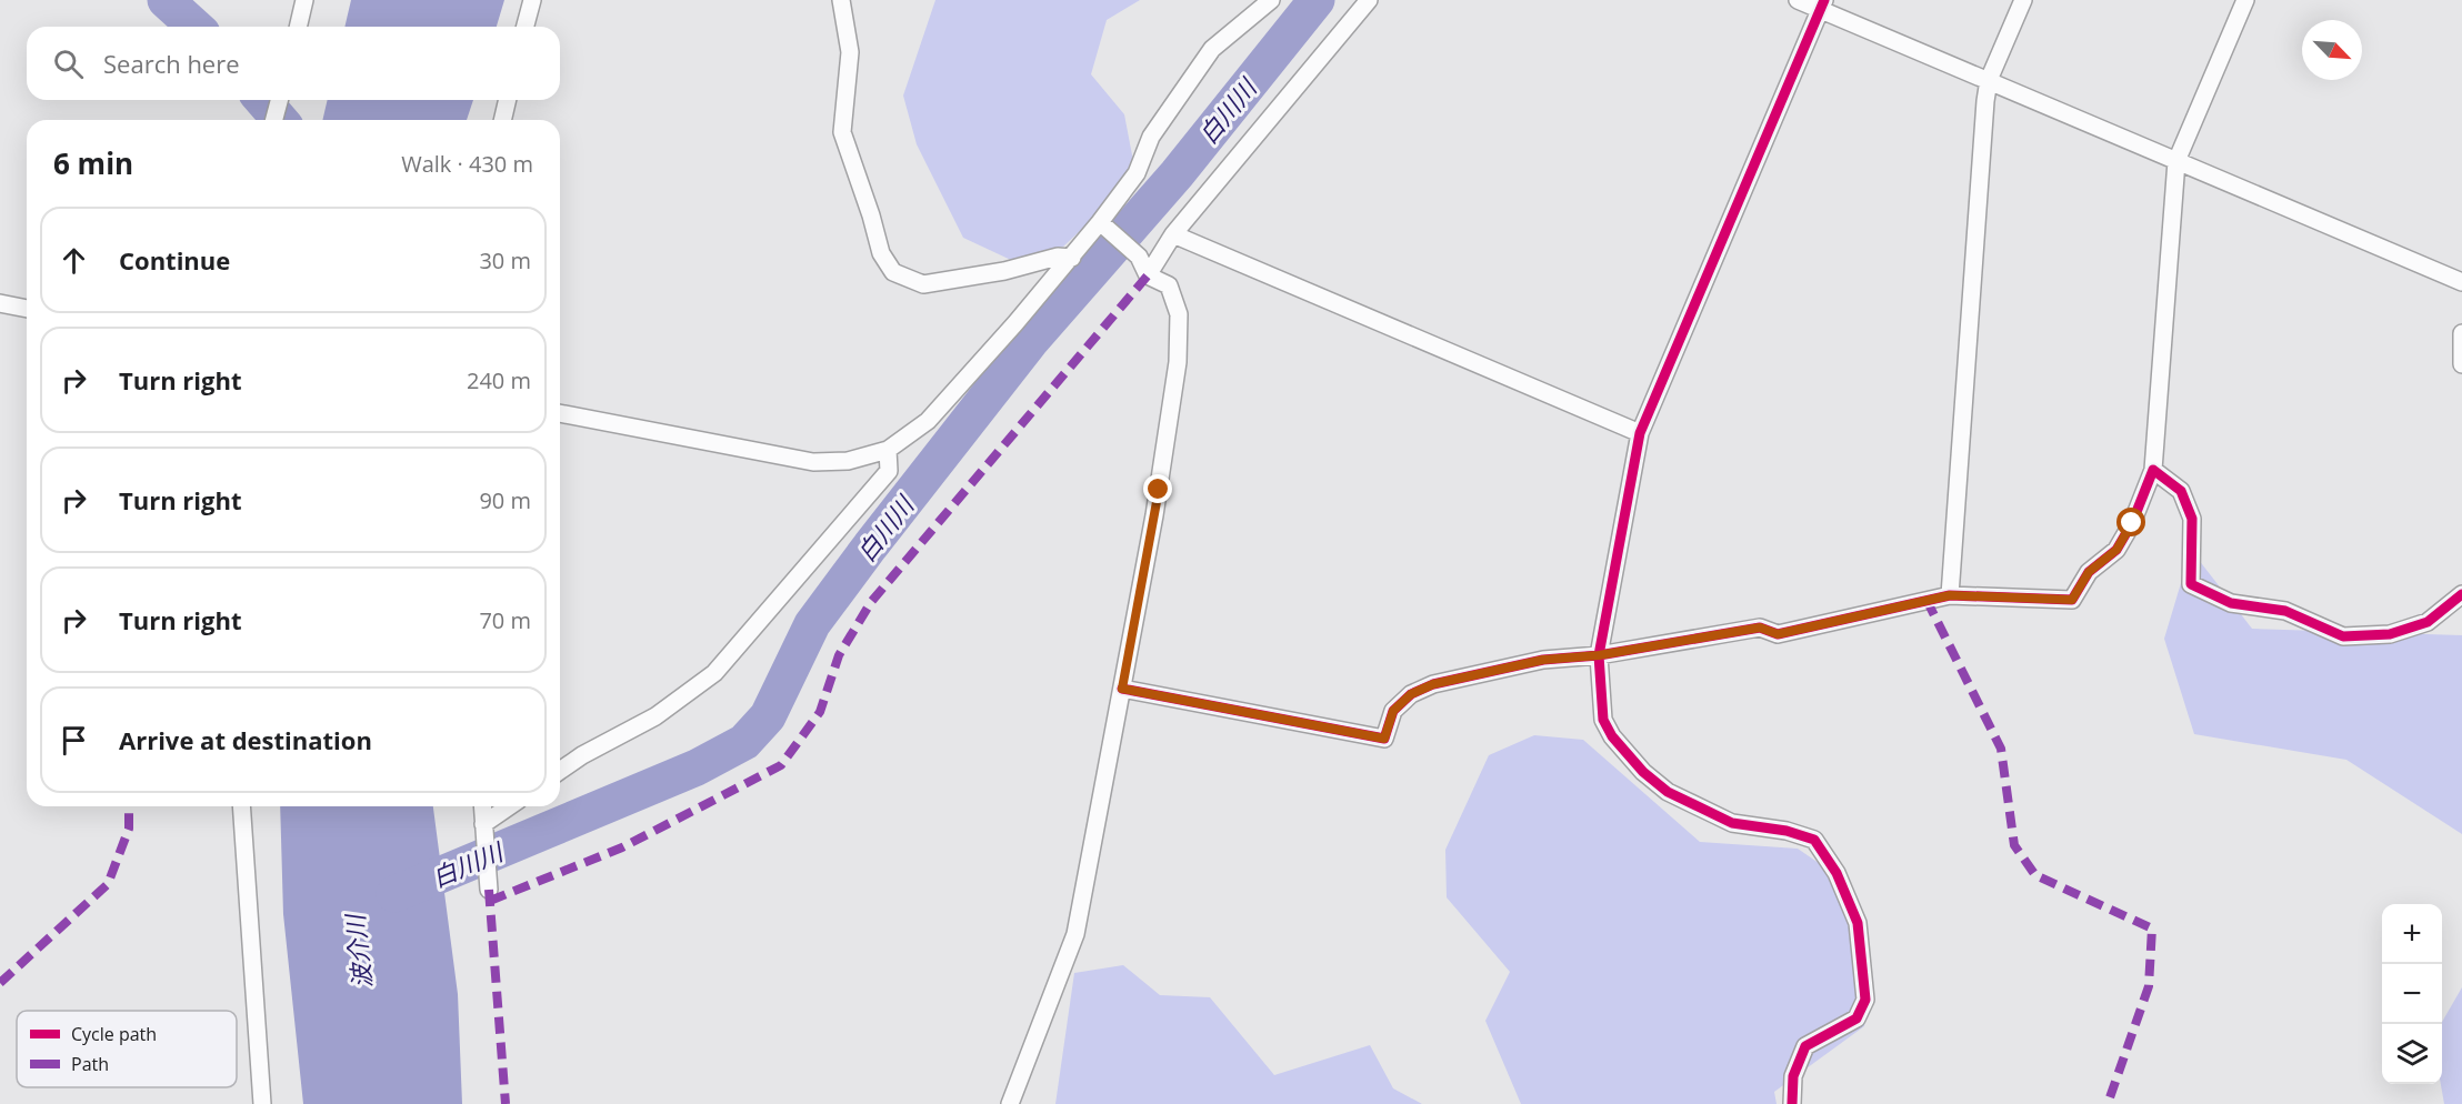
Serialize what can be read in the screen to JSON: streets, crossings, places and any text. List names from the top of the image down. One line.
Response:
{"water":["白川川","波介川"],"legend":["Cycle path","Path"],"north":"bottom right","page":{"search":"Search here","heading":["6 min","Walk · 430 m"],"list":[["Continue","30 m"],["Turn right","240 m"],["Turn right","90 m"],["Turn right","70 m"],"Arrive at destination"],"map_buttons":["+","−"]}}
